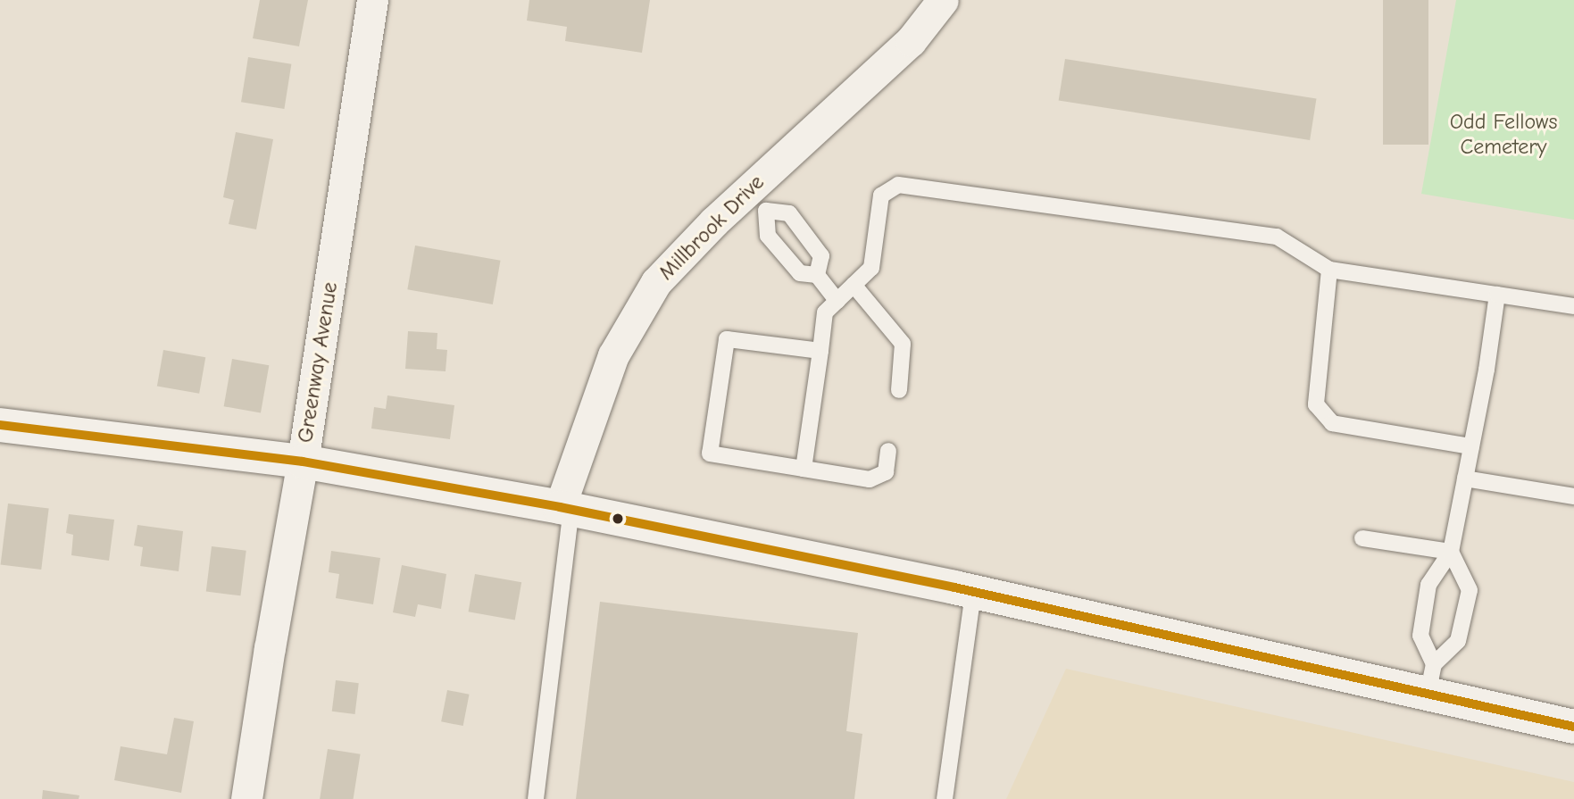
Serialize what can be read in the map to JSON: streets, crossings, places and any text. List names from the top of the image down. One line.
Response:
{"streets":{"street":["Millbrook Drive","Greenway Avenue"]},"parks":["Odd Fellows Cemetery"]}
